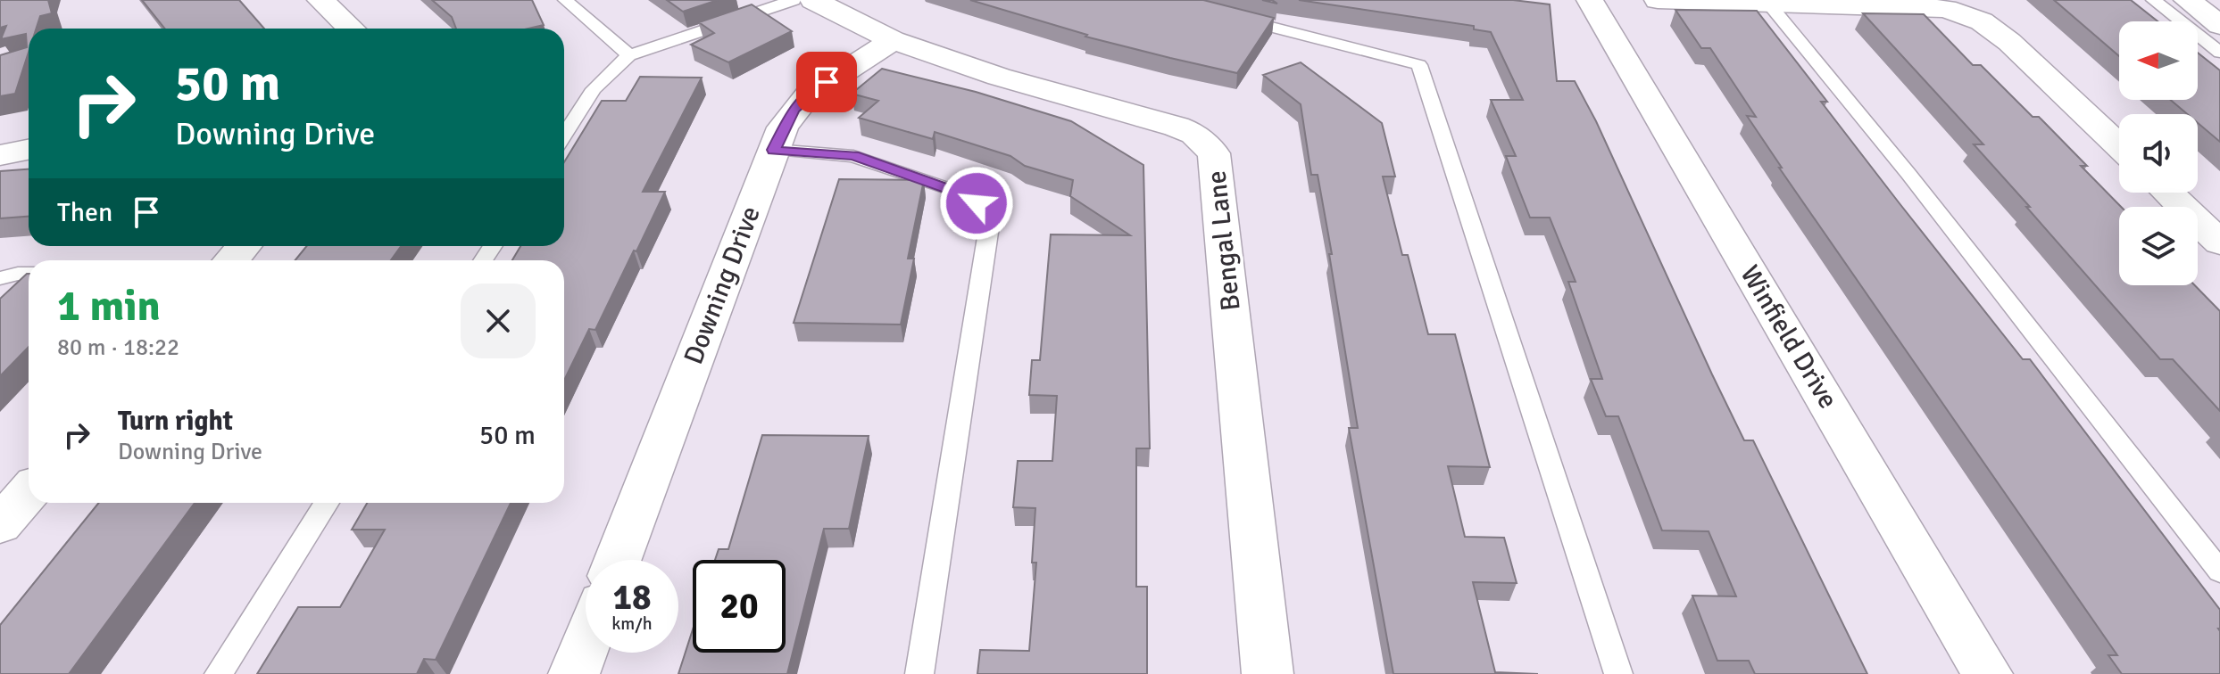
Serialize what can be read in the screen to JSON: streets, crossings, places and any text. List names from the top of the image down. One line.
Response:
{"streets":{"street":["Bengal Lane","Downing Drive","Winfield Drive"]},"crossings":[["Bengal Lane","Downing Drive"]],"north":"left","page":{"turn":["50 m","Downing Drive"],"then":"Then","heading":["1 min","80 m · 18:22"],"list":[{"name":"Turn right","note":"Downing Drive","value":"50 m"}],"speed":"18 km/h","limit":"20"}}
